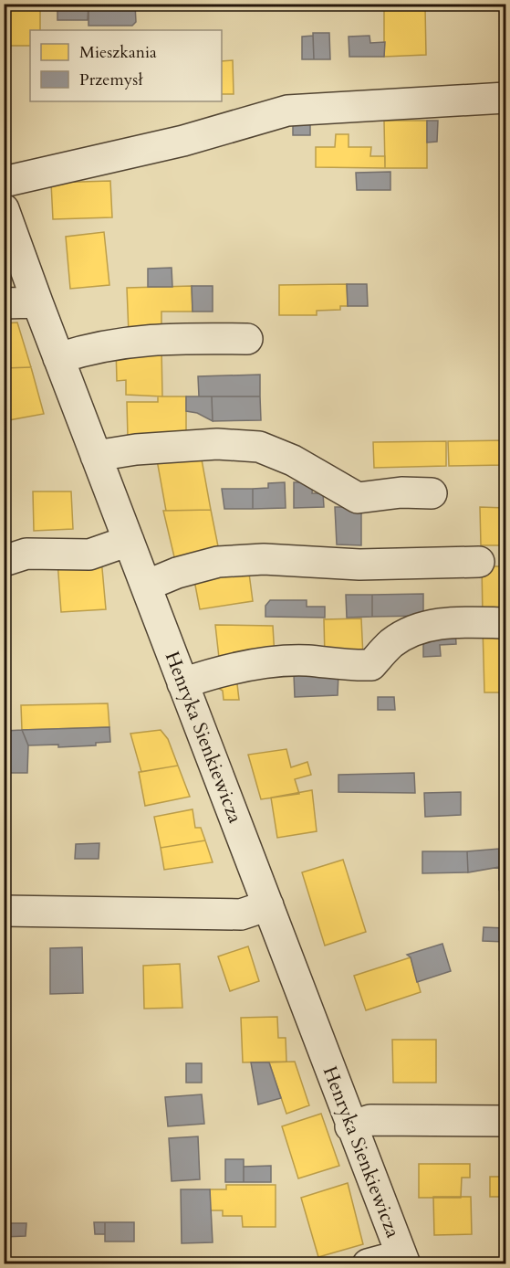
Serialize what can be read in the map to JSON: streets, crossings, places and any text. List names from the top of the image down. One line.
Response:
{"streets":{"street":["Henryka Sienkiewicza"]},"legend":["Mieszkania","Przemysł"]}
